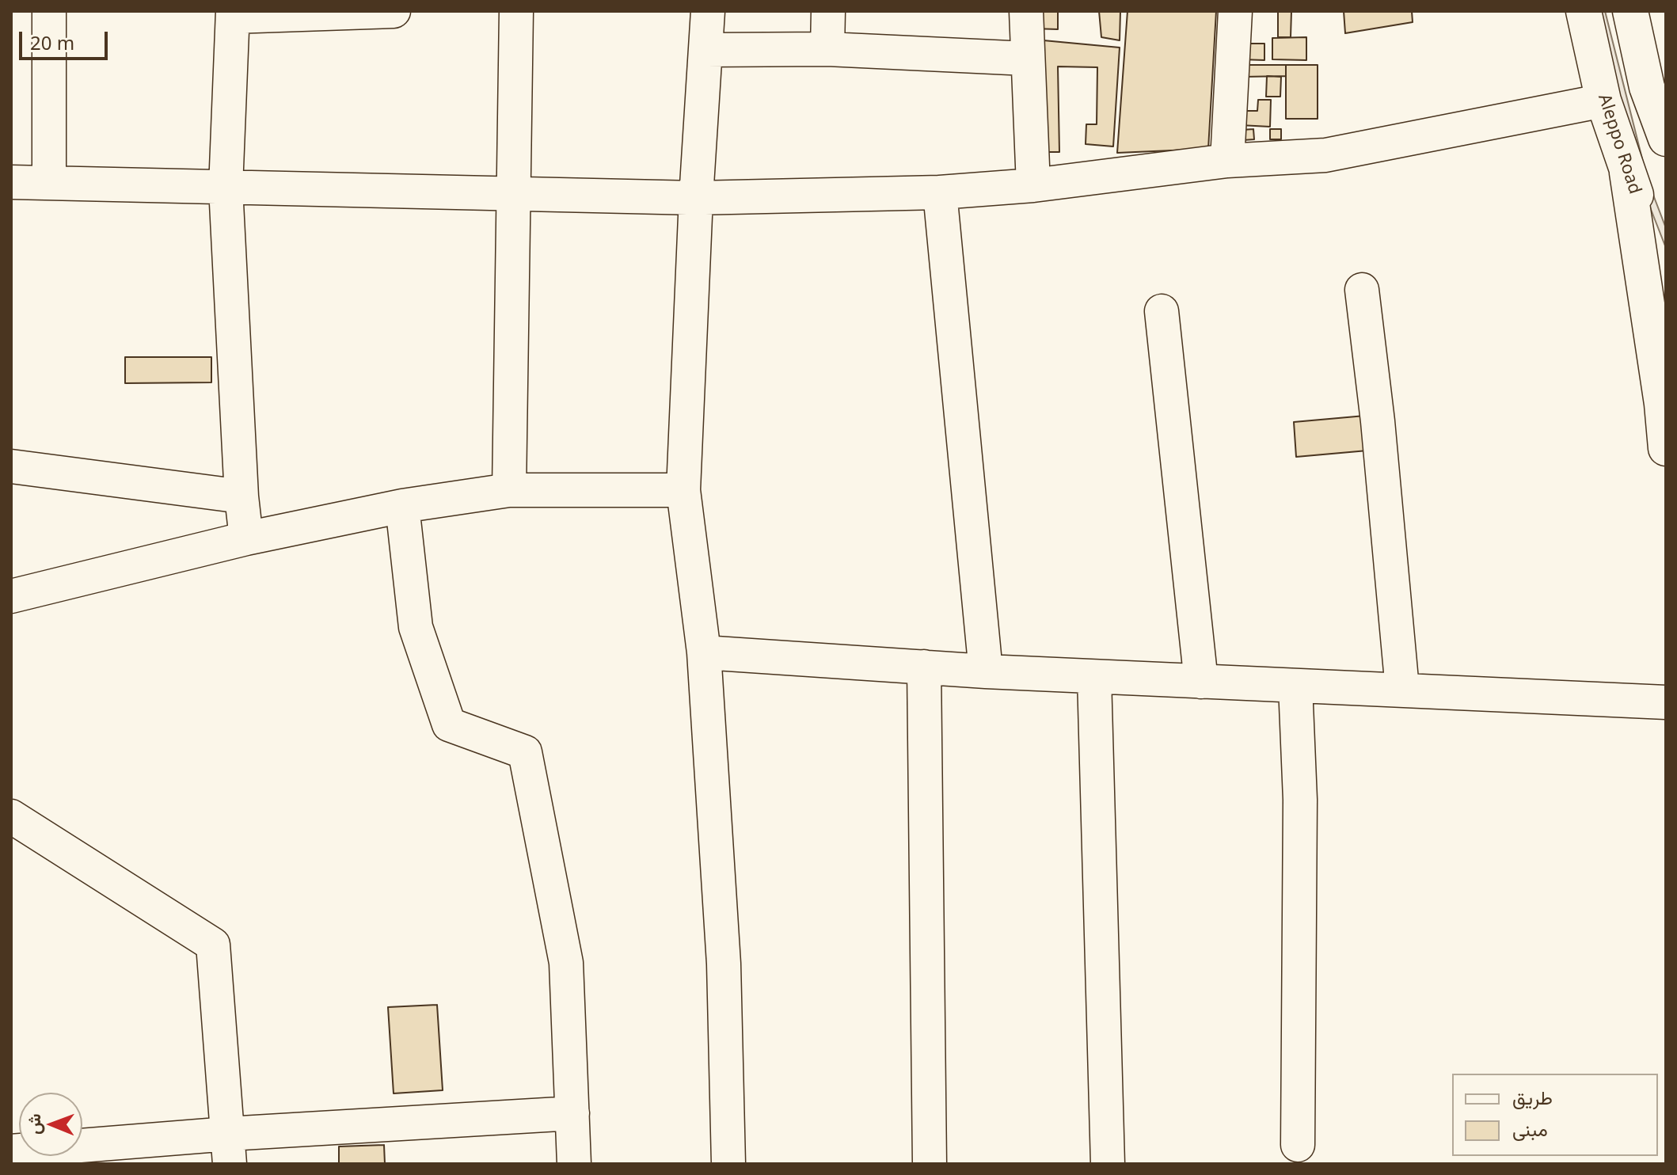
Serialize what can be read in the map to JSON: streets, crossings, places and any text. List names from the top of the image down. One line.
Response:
{"streets":{"main road":["Aleppo Road"]},"legend":["طريق","مبنى"],"scale_bar":"20 m","north":"left"}
